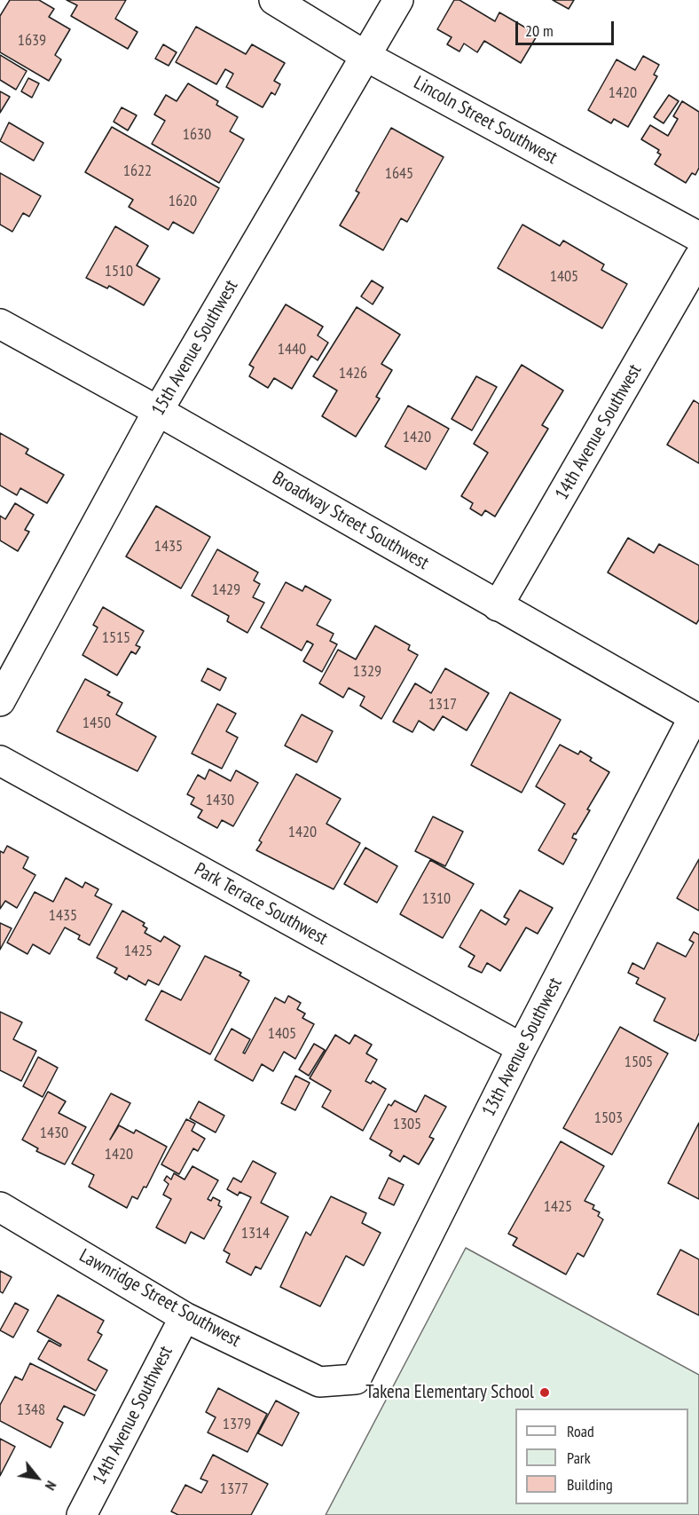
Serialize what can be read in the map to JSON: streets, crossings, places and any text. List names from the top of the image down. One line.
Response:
{"streets":{"street":["Lincoln Street Southwest","15th Avenue Southwest","14th Avenue Southwest","Broadway Street Southwest","Park Terrace Southwest","13th Avenue Southwest","Lawnridge Street Southwest"]},"crossings":[["Lincoln Street Southwest","15th Avenue Southwest"],["15th Avenue Southwest","Broadway Street Southwest"],["14th Avenue Southwest","Broadway Street Southwest"],["14th Avenue Southwest","Lawnridge Street Southwest"],["Broadway Street Southwest","13th Avenue Southwest"],["Park Terrace Southwest","13th Avenue Southwest"],["13th Avenue Southwest","Lawnridge Street Southwest"]],"places":["Takena Elementary School"],"house_numbers":["1639","1420","1630","1622","1645","1620","1510","1405","1440","1426","1420","1435","1429","1515","1329","1317","1450","1430","1420","1310","1435","1425","1405","1505","1503","1305","1430","1420","1425","1314","1348","1379","1377"],"legend":["Road","Park","Building"],"scale_bar":"20 m","north":"bottom right"}
